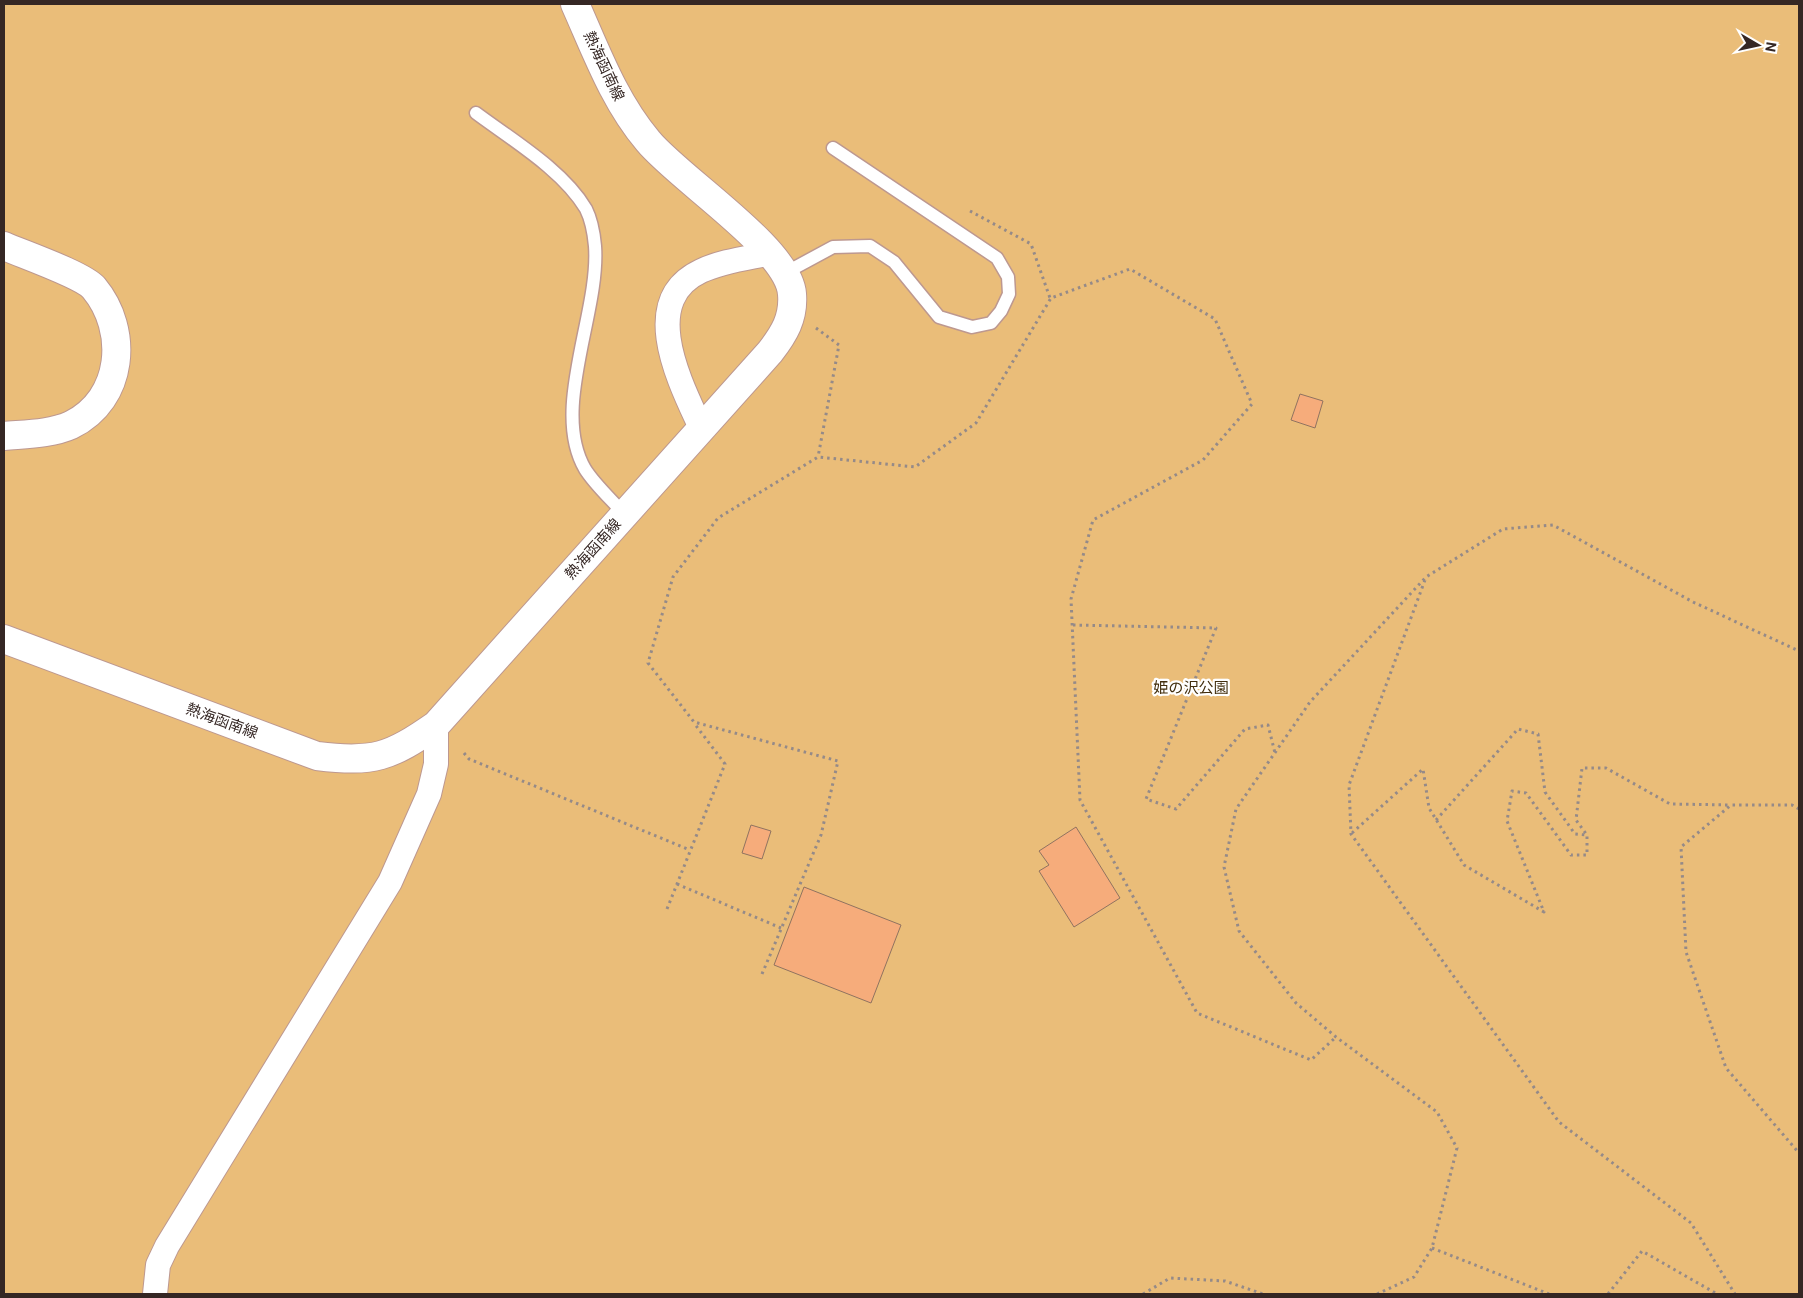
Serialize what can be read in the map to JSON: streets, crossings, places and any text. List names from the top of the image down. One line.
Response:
{"streets":{"main road":["熱海函南線"]},"parks":["姫の沢公園"],"north":"right"}
